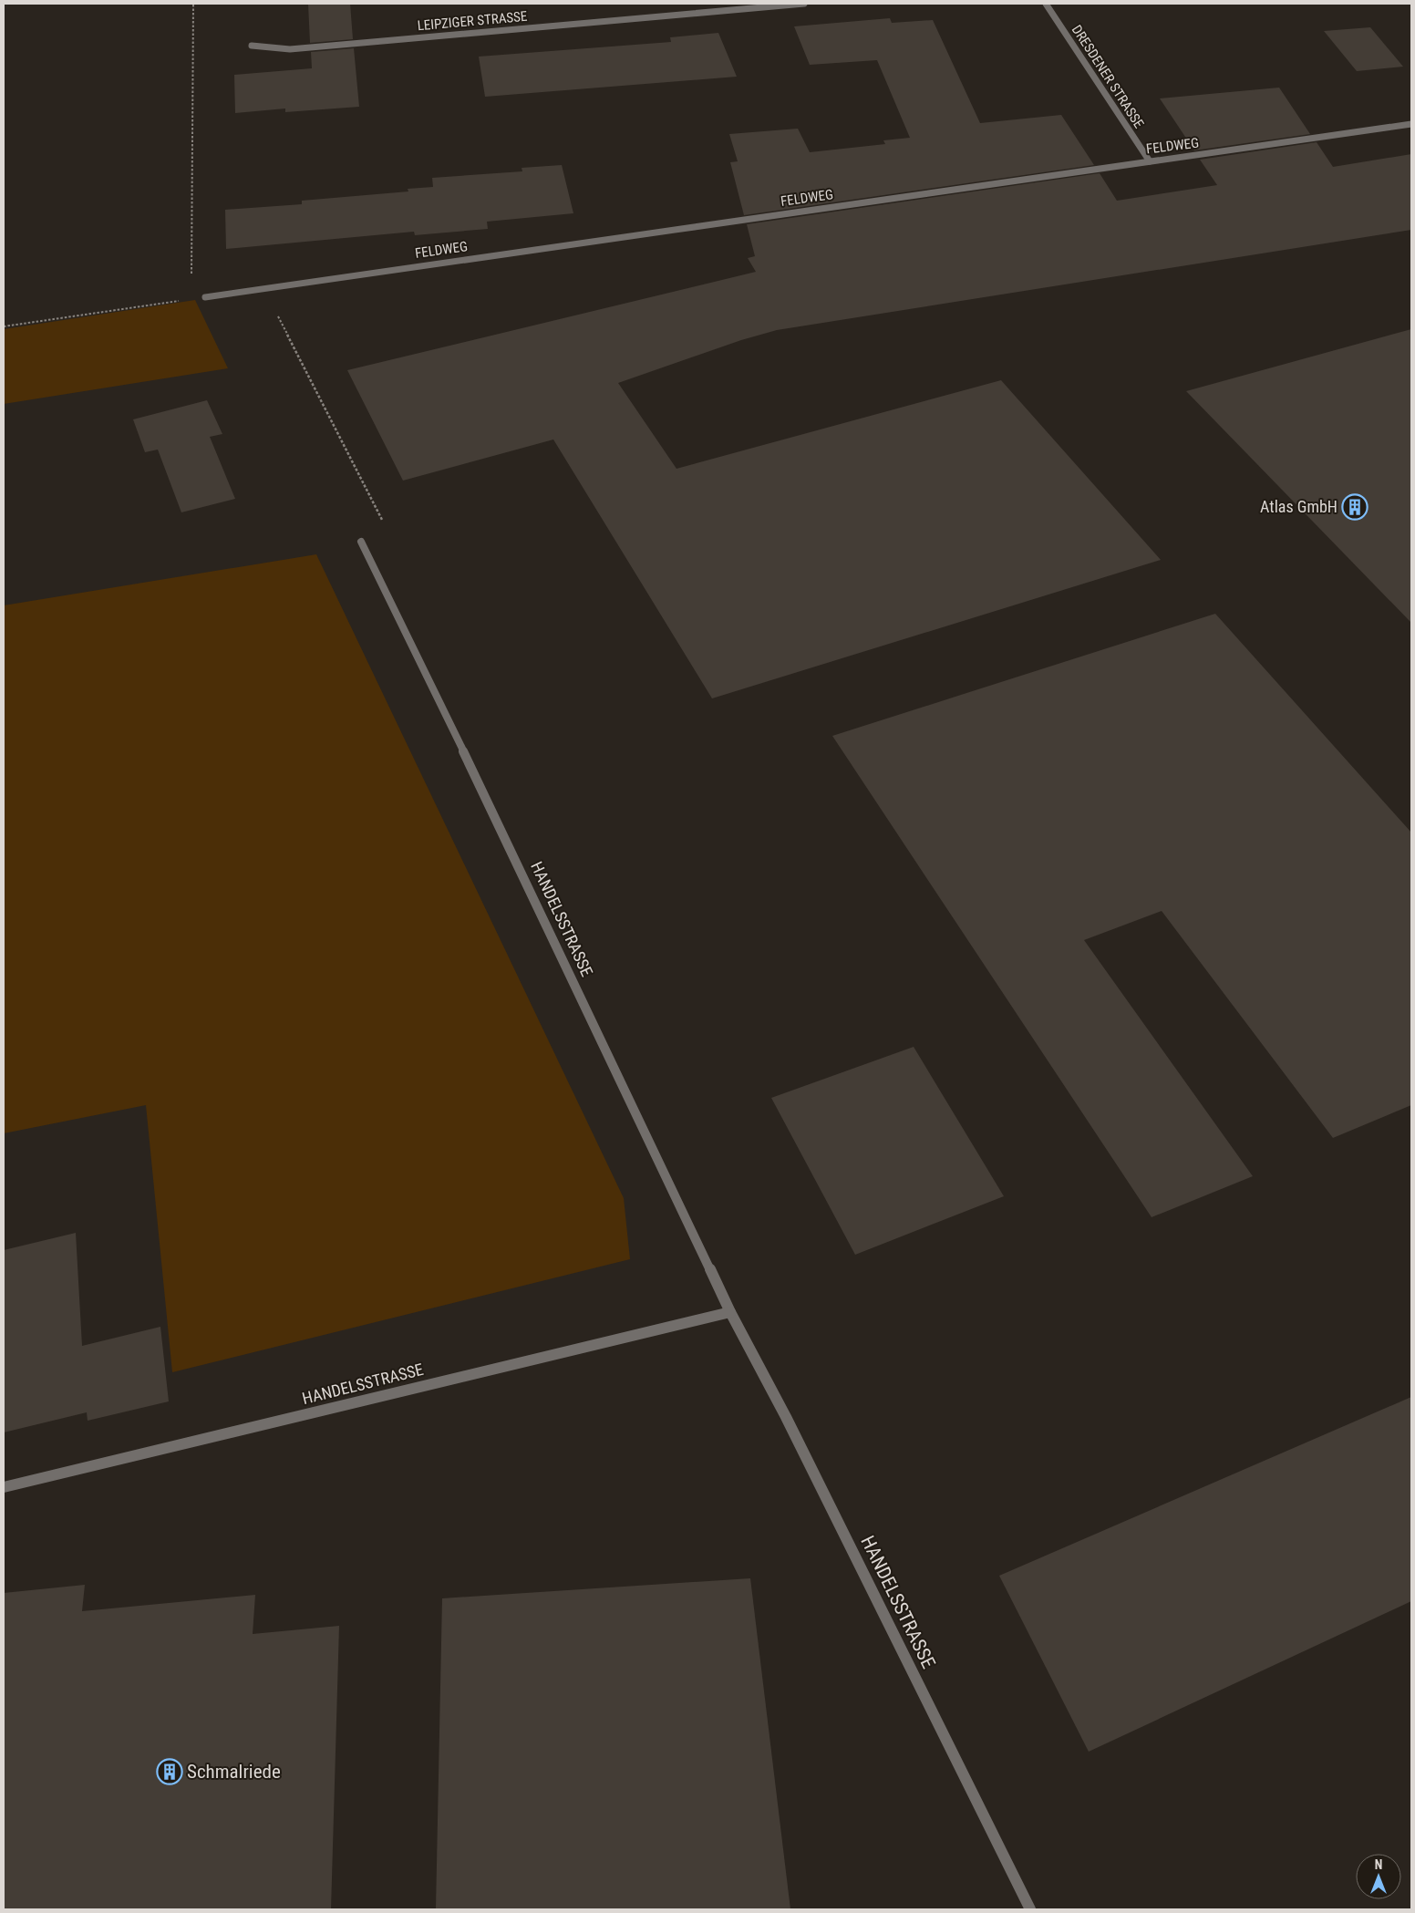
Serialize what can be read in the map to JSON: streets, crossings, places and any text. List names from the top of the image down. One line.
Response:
{"streets":{"street":["LEIPZIGER STRASSE","DRESDENER STRASSE","FELDWEG","HANDELSSTRASSE"]},"crossings":[["DRESDENER STRASSE","FELDWEG"]],"places":{"building":["Atlas GmbH","Schmalriede"]},"north":"top"}
